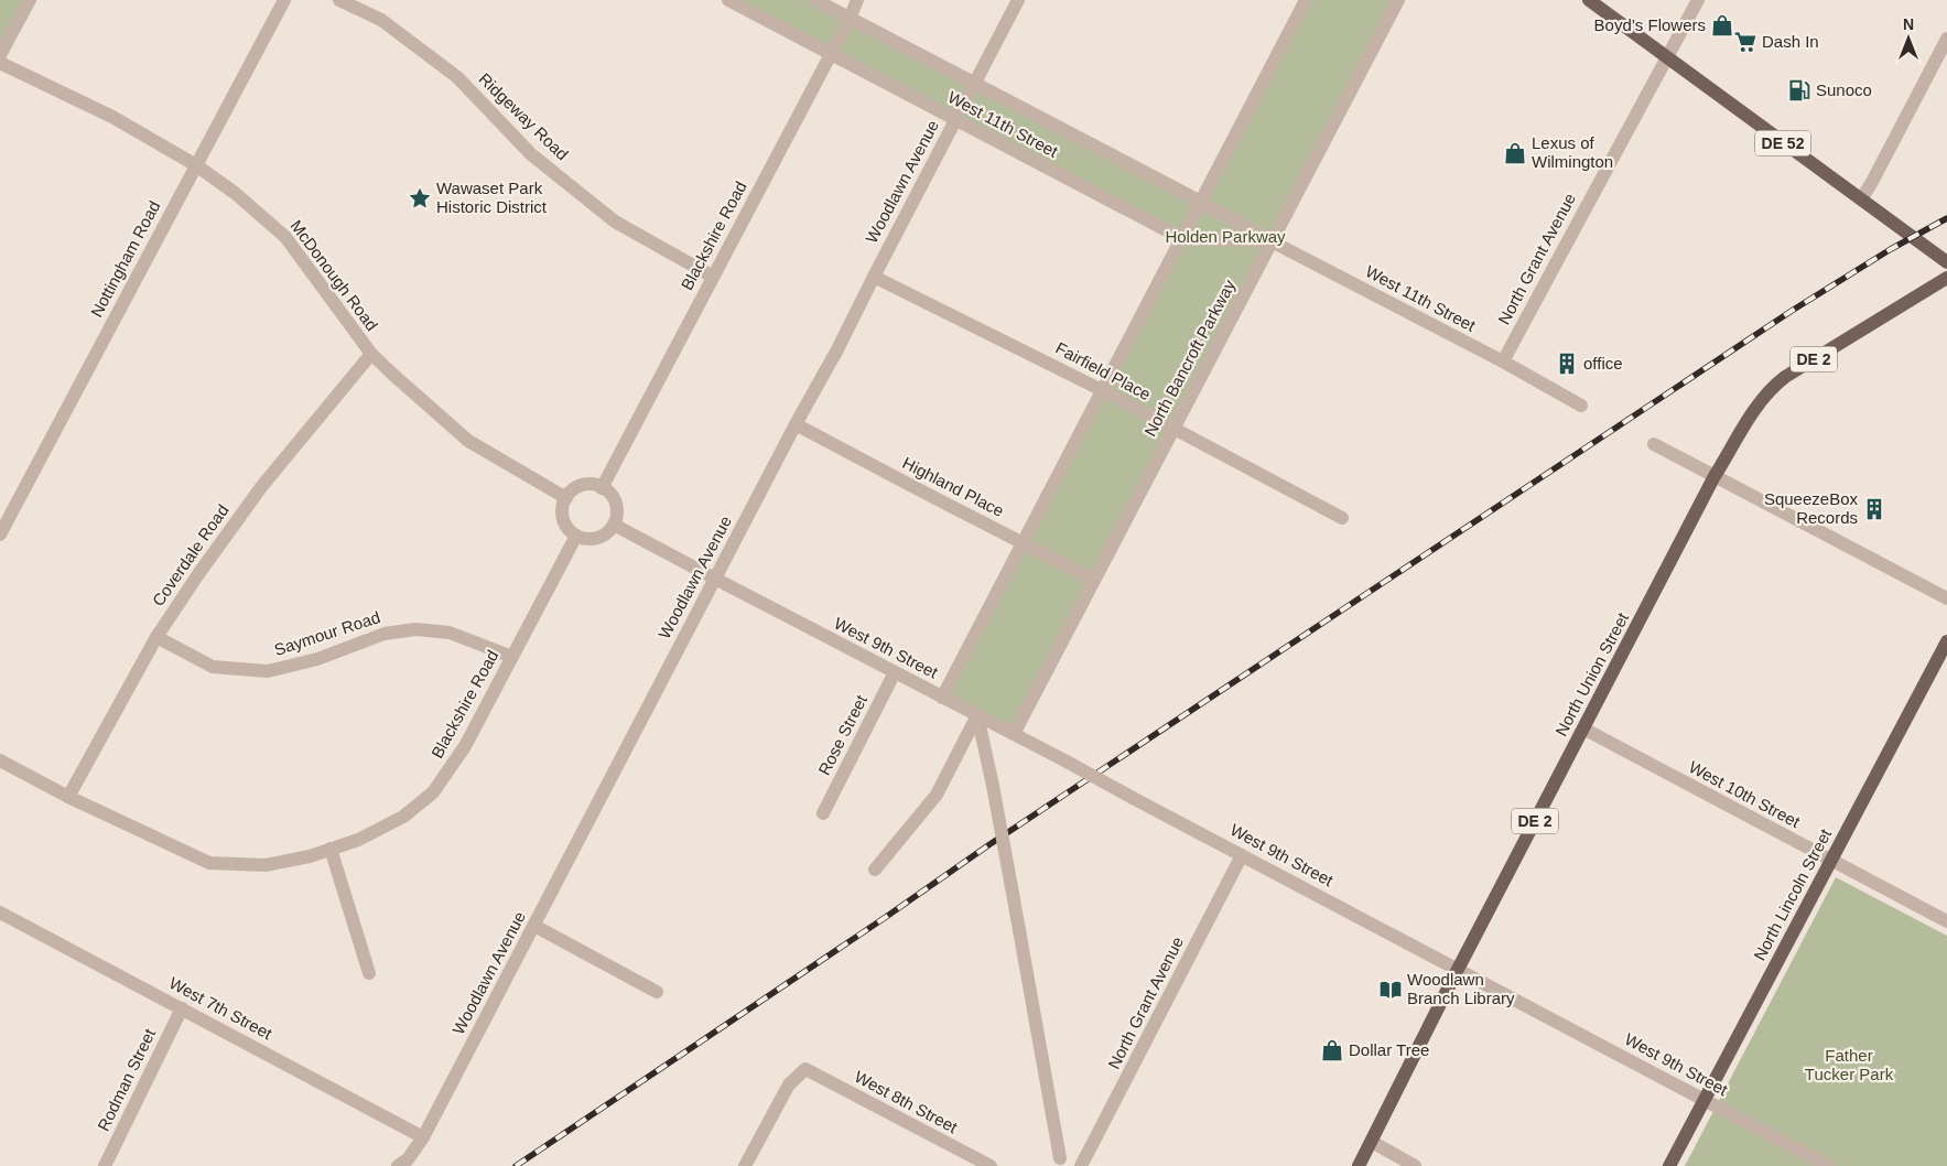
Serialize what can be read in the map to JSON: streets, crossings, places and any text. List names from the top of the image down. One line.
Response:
{"streets":{"main road":["DE 52","DE 2","North Union Street","North Lincoln Street"],"street":["Ridgeway Road","West 11th Street","Woodlawn Avenue","Blackshire Road","Nottingham Road","North Grant Avenue","McDonough Road","North Bancroft Parkway","Fairfield Place","Highland Place","Coverdale Road","Saymour Road","West 9th Street","Rose Street","West 10th Street","West 7th Street","Rodman Street","West 8th Street"]},"crossings":[["Ridgeway Road","Blackshire Road"],["West 11th Street","Woodlawn Avenue"],["West 11th Street","Blackshire Road"],["West 11th Street","North Grant Avenue"],["West 11th Street","North Bancroft Parkway"],["DE 52","North Grant Avenue"],["Woodlawn Avenue","Fairfield Place"],["Woodlawn Avenue","Highland Place"],["Woodlawn Avenue","West 9th Street"],["Woodlawn Avenue","West 7th Street"],["Blackshire Road","McDonough Road"],["Blackshire Road","Coverdale Road"],["Blackshire Road","Saymour Road"],["Nottingham Road","McDonough Road"],["North Grant Avenue","West 9th Street"],["McDonough Road","Coverdale Road"],["North Bancroft Parkway","Fairfield Place"],["North Bancroft Parkway","Highland Place"],["North Bancroft Parkway","West 9th Street"],["Coverdale Road","Saymour Road"],["West 9th Street","North Union Street"],["West 9th Street","Rose Street"],["West 9th Street","North Lincoln Street"],["North Union Street","West 10th Street"],["West 10th Street","North Lincoln Street"],["West 7th Street","Rodman Street"]],"parks":["Holden Parkway","Father Tucker Park"],"places":{"shop":["Boyd’s Flowers","Lexus of Wilmington","Dollar Tree"],"supermarket":["Dash In"],"fuel station":["Sunoco"],"place":["Wawaset Park Historic District"],"building":["office","SqueezeBox Records"],"library":["Woodlawn Branch Library"]},"north":"top"}
